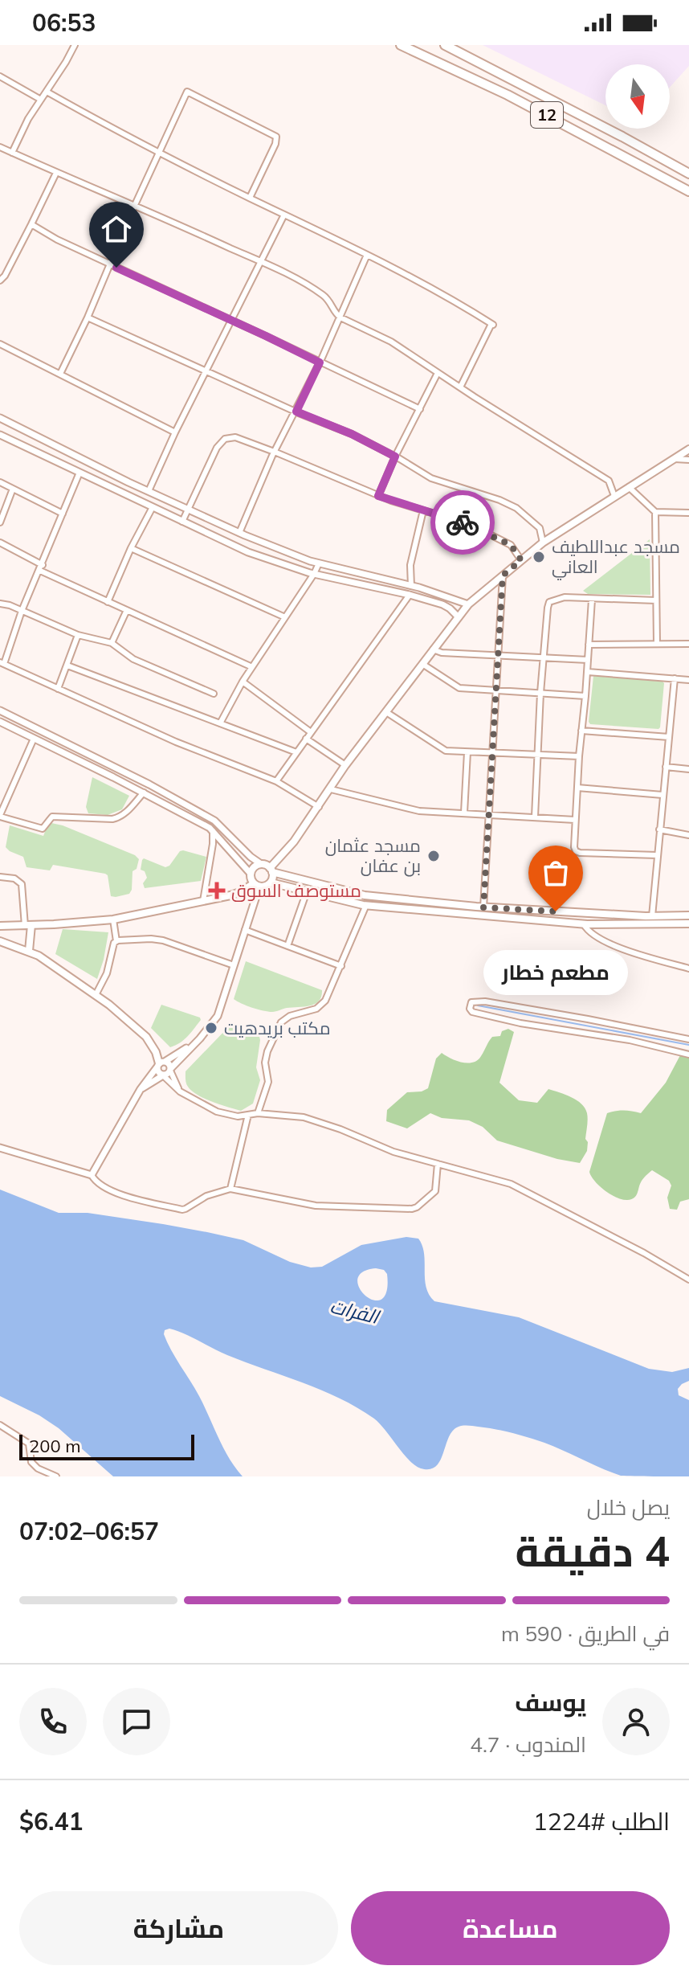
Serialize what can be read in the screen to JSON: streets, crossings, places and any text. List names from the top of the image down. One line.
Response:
{"streets":{"highway":["12"]},"water":["الفرات"],"places":{"other":["مسجد عبداللطيف العاني","مسجد عثمان بن عفان","مطعم خطار","مكتب بريدهيت"],"health":["مستوصف السوق"]},"scale_bar":"200 m","north":"bottom","page":{"status":"06:53","bubble":"مطعم خطار","scale":"200 m","heading":["4 دقيقة","يصل خلال","06:57–07:02"],"panel":["يوسف","المندوب · 4.7","الطلب #1224","$6.41"],"bar":"في الطريق · 590 m","buttons":["مساعدة","مشاركة"]}}
